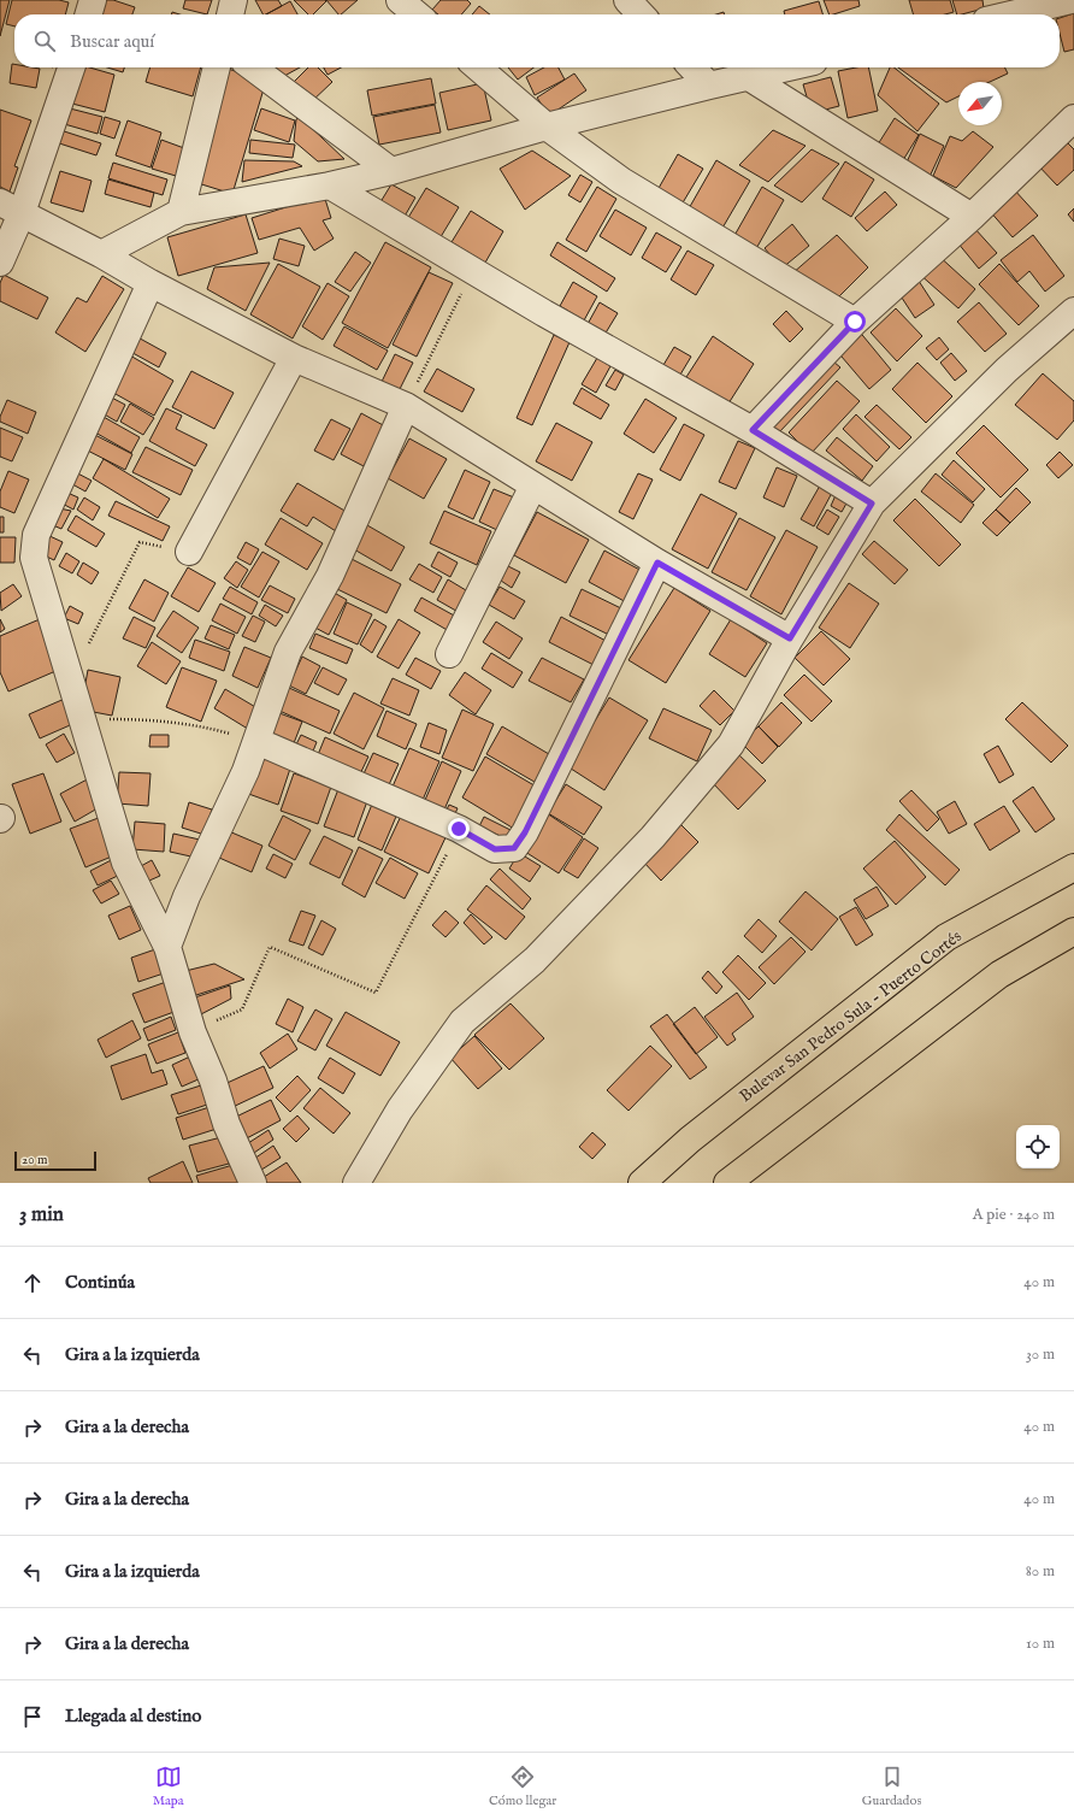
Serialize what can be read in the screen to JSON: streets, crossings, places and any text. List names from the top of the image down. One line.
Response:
{"streets":{"highway":["Bulevar San Pedro Sula - Puerto Cortés"]},"scale_bar":"20 m","north":"bottom left","page":{"search":"Buscar aquí","scale":"20 m","heading":["3 min","A pie · 240 m"],"list":[["Continúa","40 m"],["Gira a la izquierda","30 m"],["Gira a la derecha","40 m"],["Gira a la derecha","40 m"],["Gira a la izquierda","80 m"],["Gira a la derecha","10 m"],"Llegada al destino"],"nav":["Mapa","Cómo llegar","Guardados"]}}
